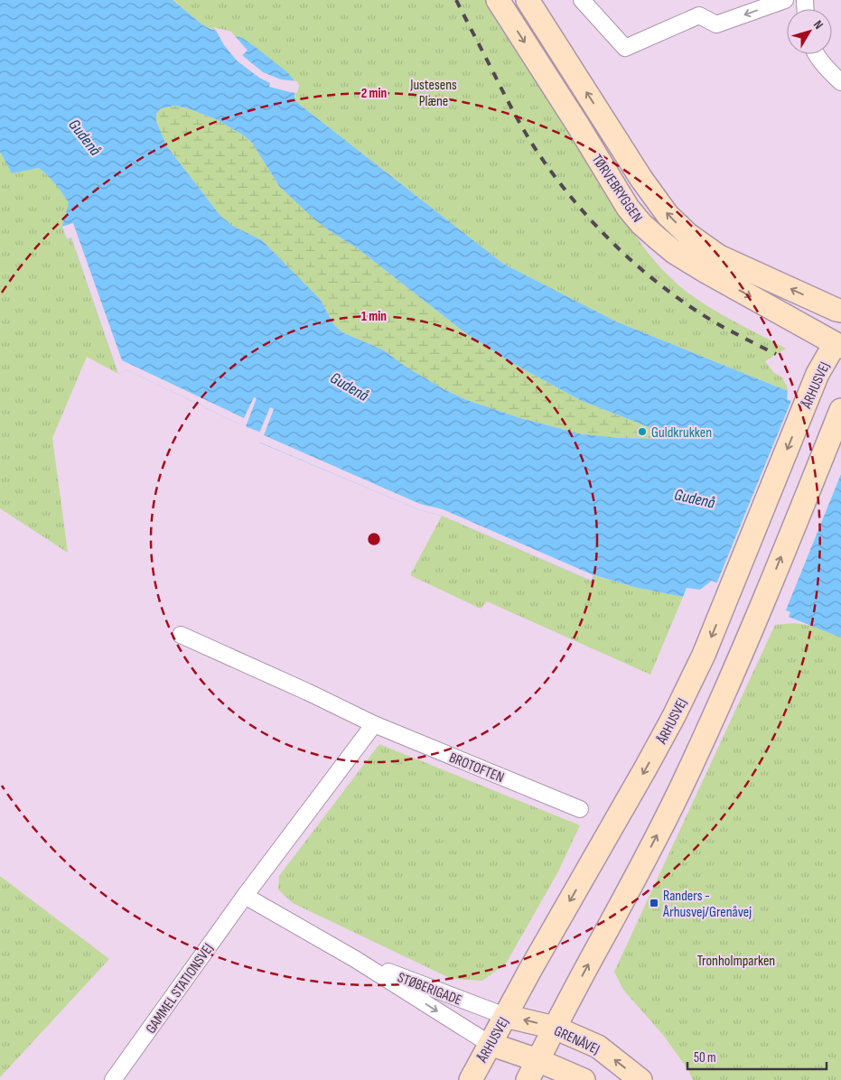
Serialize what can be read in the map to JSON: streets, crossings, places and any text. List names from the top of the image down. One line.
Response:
{"streets":{"main road":["TØRVEBRYGGEN","ÅRHUSVEJ","GRENÅVEJ"],"street":["BROTOFTEN","GAMMEL STATIONSVEJ","STØBERIGADE"]},"crossings":[["TØRVEBRYGGEN","ÅRHUSVEJ"],["ÅRHUSVEJ","STØBERIGADE"],["ÅRHUSVEJ","GRENÅVEJ"],["GAMMEL STATIONSVEJ","STØBERIGADE"],["STØBERIGADE","GRENÅVEJ"]],"water":["Gudenå"],"parks":["Justesens Plæne","Tronholmparken"],"places":{"other":["Guldkrukken"],"transit":["Randers - Århusvej/Grenåvej"]},"scale_bar":"50 m","north":"top right","rings":["2 min","1 min"]}
